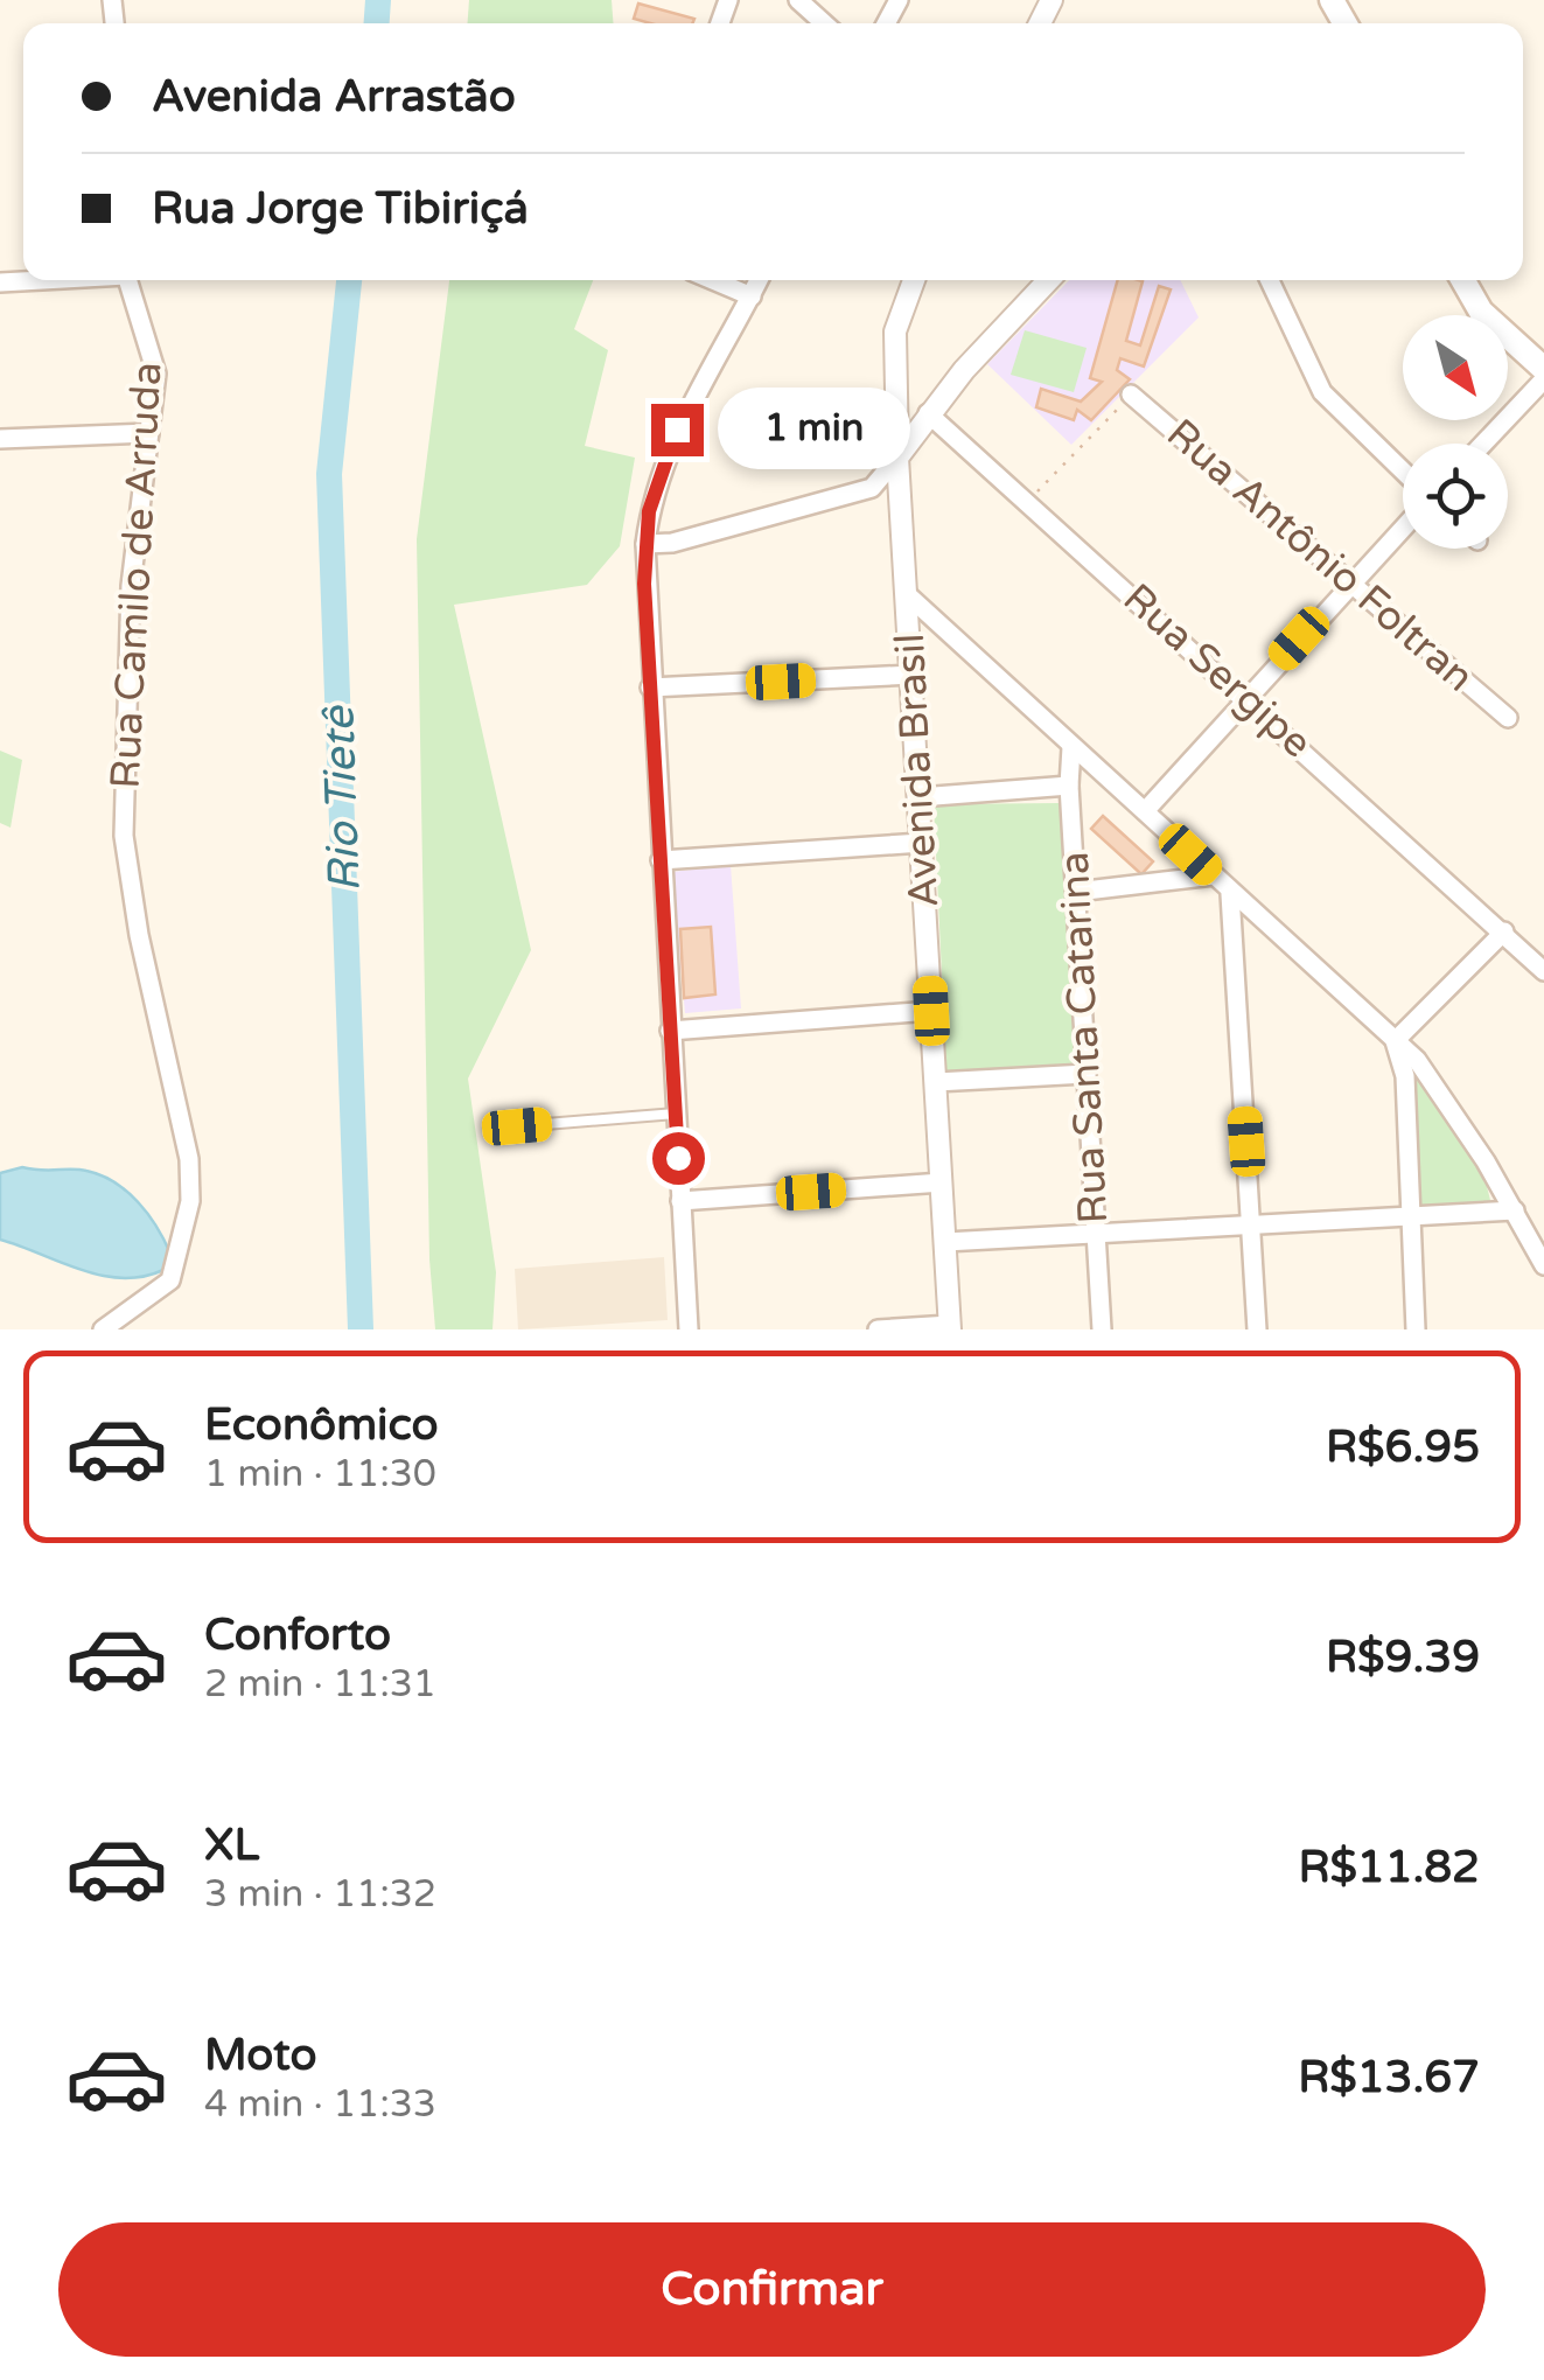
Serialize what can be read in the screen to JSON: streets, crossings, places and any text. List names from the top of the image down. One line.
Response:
{"streets":{"street":["Rua Antônio Foltran","Rua Camilo de Arruda","Rua Sergipe","Avenida Brasil","Rua Santa Catarina"]},"water":["Rio Tietê"],"north":"bottom right","page":{"banner":["Avenida Arrastão","Rua Jorge Tibiriçá"],"bubble":"1 min","list":[{"name":"Econômico","note":"1 min · 11:30","value":"R$6.95"},{"name":"Conforto","note":"2 min · 11:31","value":"R$9.39"},{"name":"XL","note":"3 min · 11:32","value":"R$11.82"},{"name":"Moto","note":"4 min · 11:33","value":"R$13.67"}],"buttons":"Confirmar"}}
